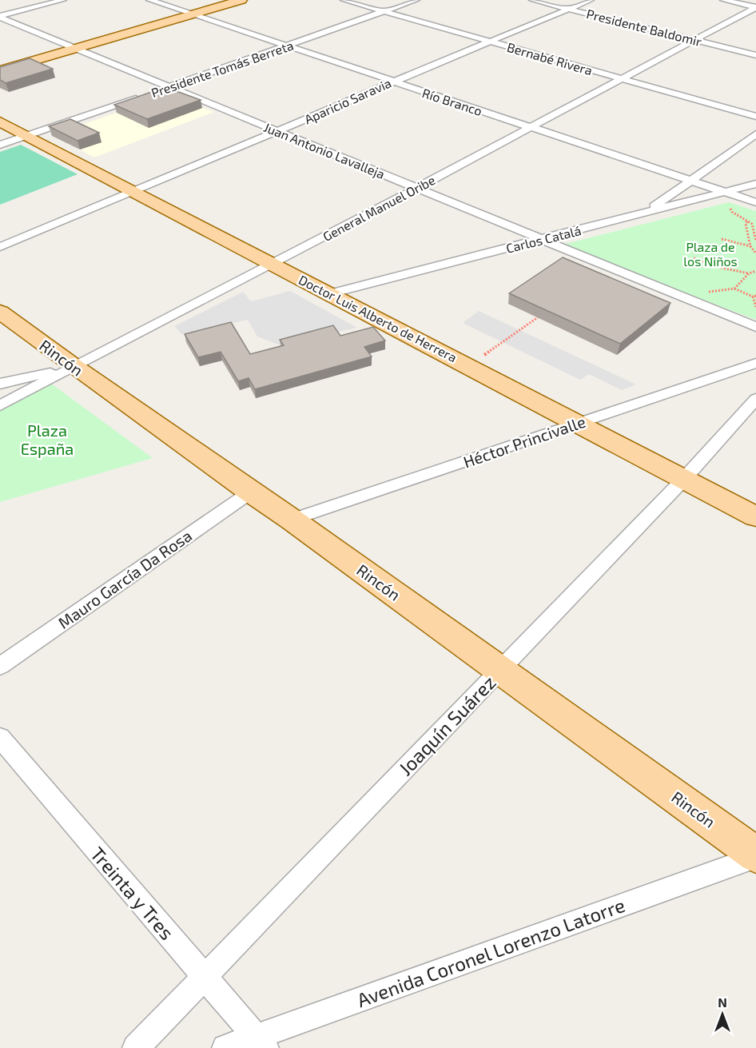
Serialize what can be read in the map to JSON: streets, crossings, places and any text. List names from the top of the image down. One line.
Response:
{"streets":{"main road":["Doctor Luis Alberto de Herrera","Rincón"],"street":["Presidente Baldomir","Bernabé Rivera","Presidente Tomás Berreta","Aparicio Saravia","Río Branco","Juan Antonio Lavalleja","General Manuel Oribe","Carlos Catalá","Héctor Princivalle","Mauro García Da Rosa","Joaquín Suárez","Treinta y Tres","Avenida Coronel Lorenzo Latorre"]},"crossings":[["Presidente Baldomir","Aparicio Saravia"],["Presidente Baldomir","General Manuel Oribe"],["Bernabé Rivera","Presidente Tomás Berreta"],["Bernabé Rivera","Aparicio Saravia"],["Bernabé Rivera","General Manuel Oribe"],["Presidente Tomás Berreta","Río Branco"],["Presidente Tomás Berreta","Juan Antonio Lavalleja"],["Presidente Tomás Berreta","Doctor Luis Alberto de Herrera"],["Aparicio Saravia","Río Branco"],["Aparicio Saravia","Juan Antonio Lavalleja"],["Aparicio Saravia","Doctor Luis Alberto de Herrera"],["Río Branco","General Manuel Oribe"],["Río Branco","Carlos Catalá"],["Juan Antonio Lavalleja","General Manuel Oribe"],["Juan Antonio Lavalleja","Carlos Catalá"],["General Manuel Oribe","Doctor Luis Alberto de Herrera"],["General Manuel Oribe","Rincón"],["Carlos Catalá","Doctor Luis Alberto de Herrera"],["Doctor Luis Alberto de Herrera","Héctor Princivalle"],["Doctor Luis Alberto de Herrera","Joaquín Suárez"],["Rincón","Héctor Princivalle"],["Rincón","Mauro García Da Rosa"],["Rincón","Joaquín Suárez"],["Rincón","Avenida Coronel Lorenzo Latorre"],["Joaquín Suárez","Treinta y Tres"],["Treinta y Tres","Avenida Coronel Lorenzo Latorre"]],"parks":["Plaza de los Niños","Plaza España"],"north":"top"}
